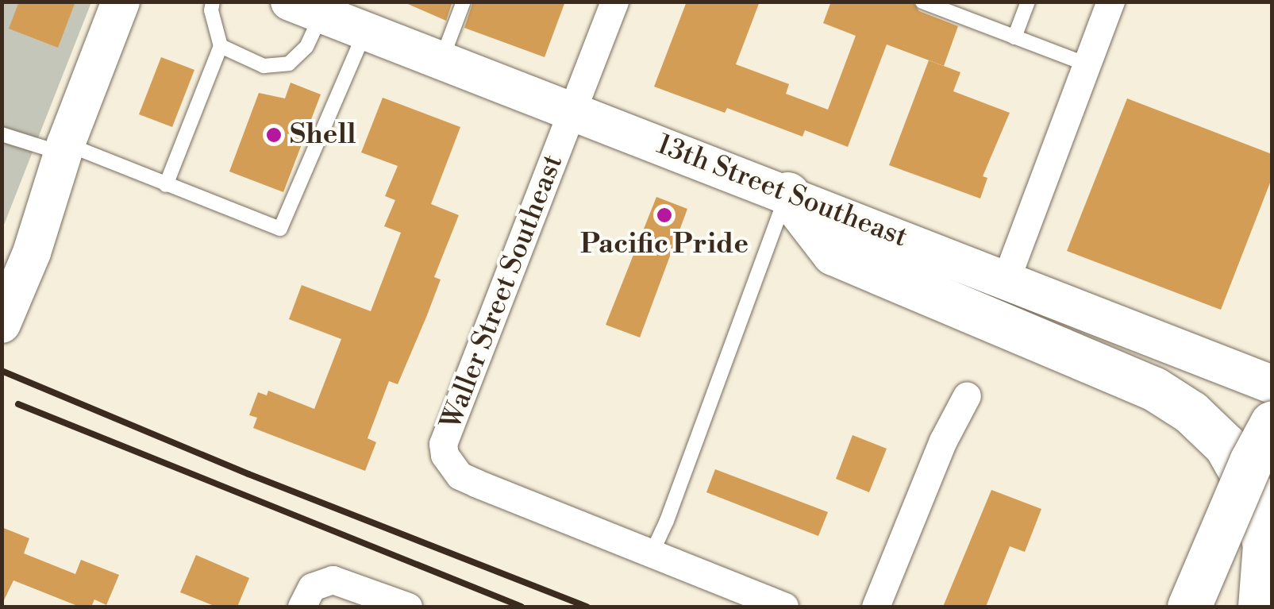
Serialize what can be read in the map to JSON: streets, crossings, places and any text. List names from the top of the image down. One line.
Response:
{"streets":{"main road":["13th Street Southeast"],"street":["Waller Street Southeast"]},"crossings":[["13th Street Southeast","Waller Street Southeast"]],"places":["Shell","Pacific Pride"]}
